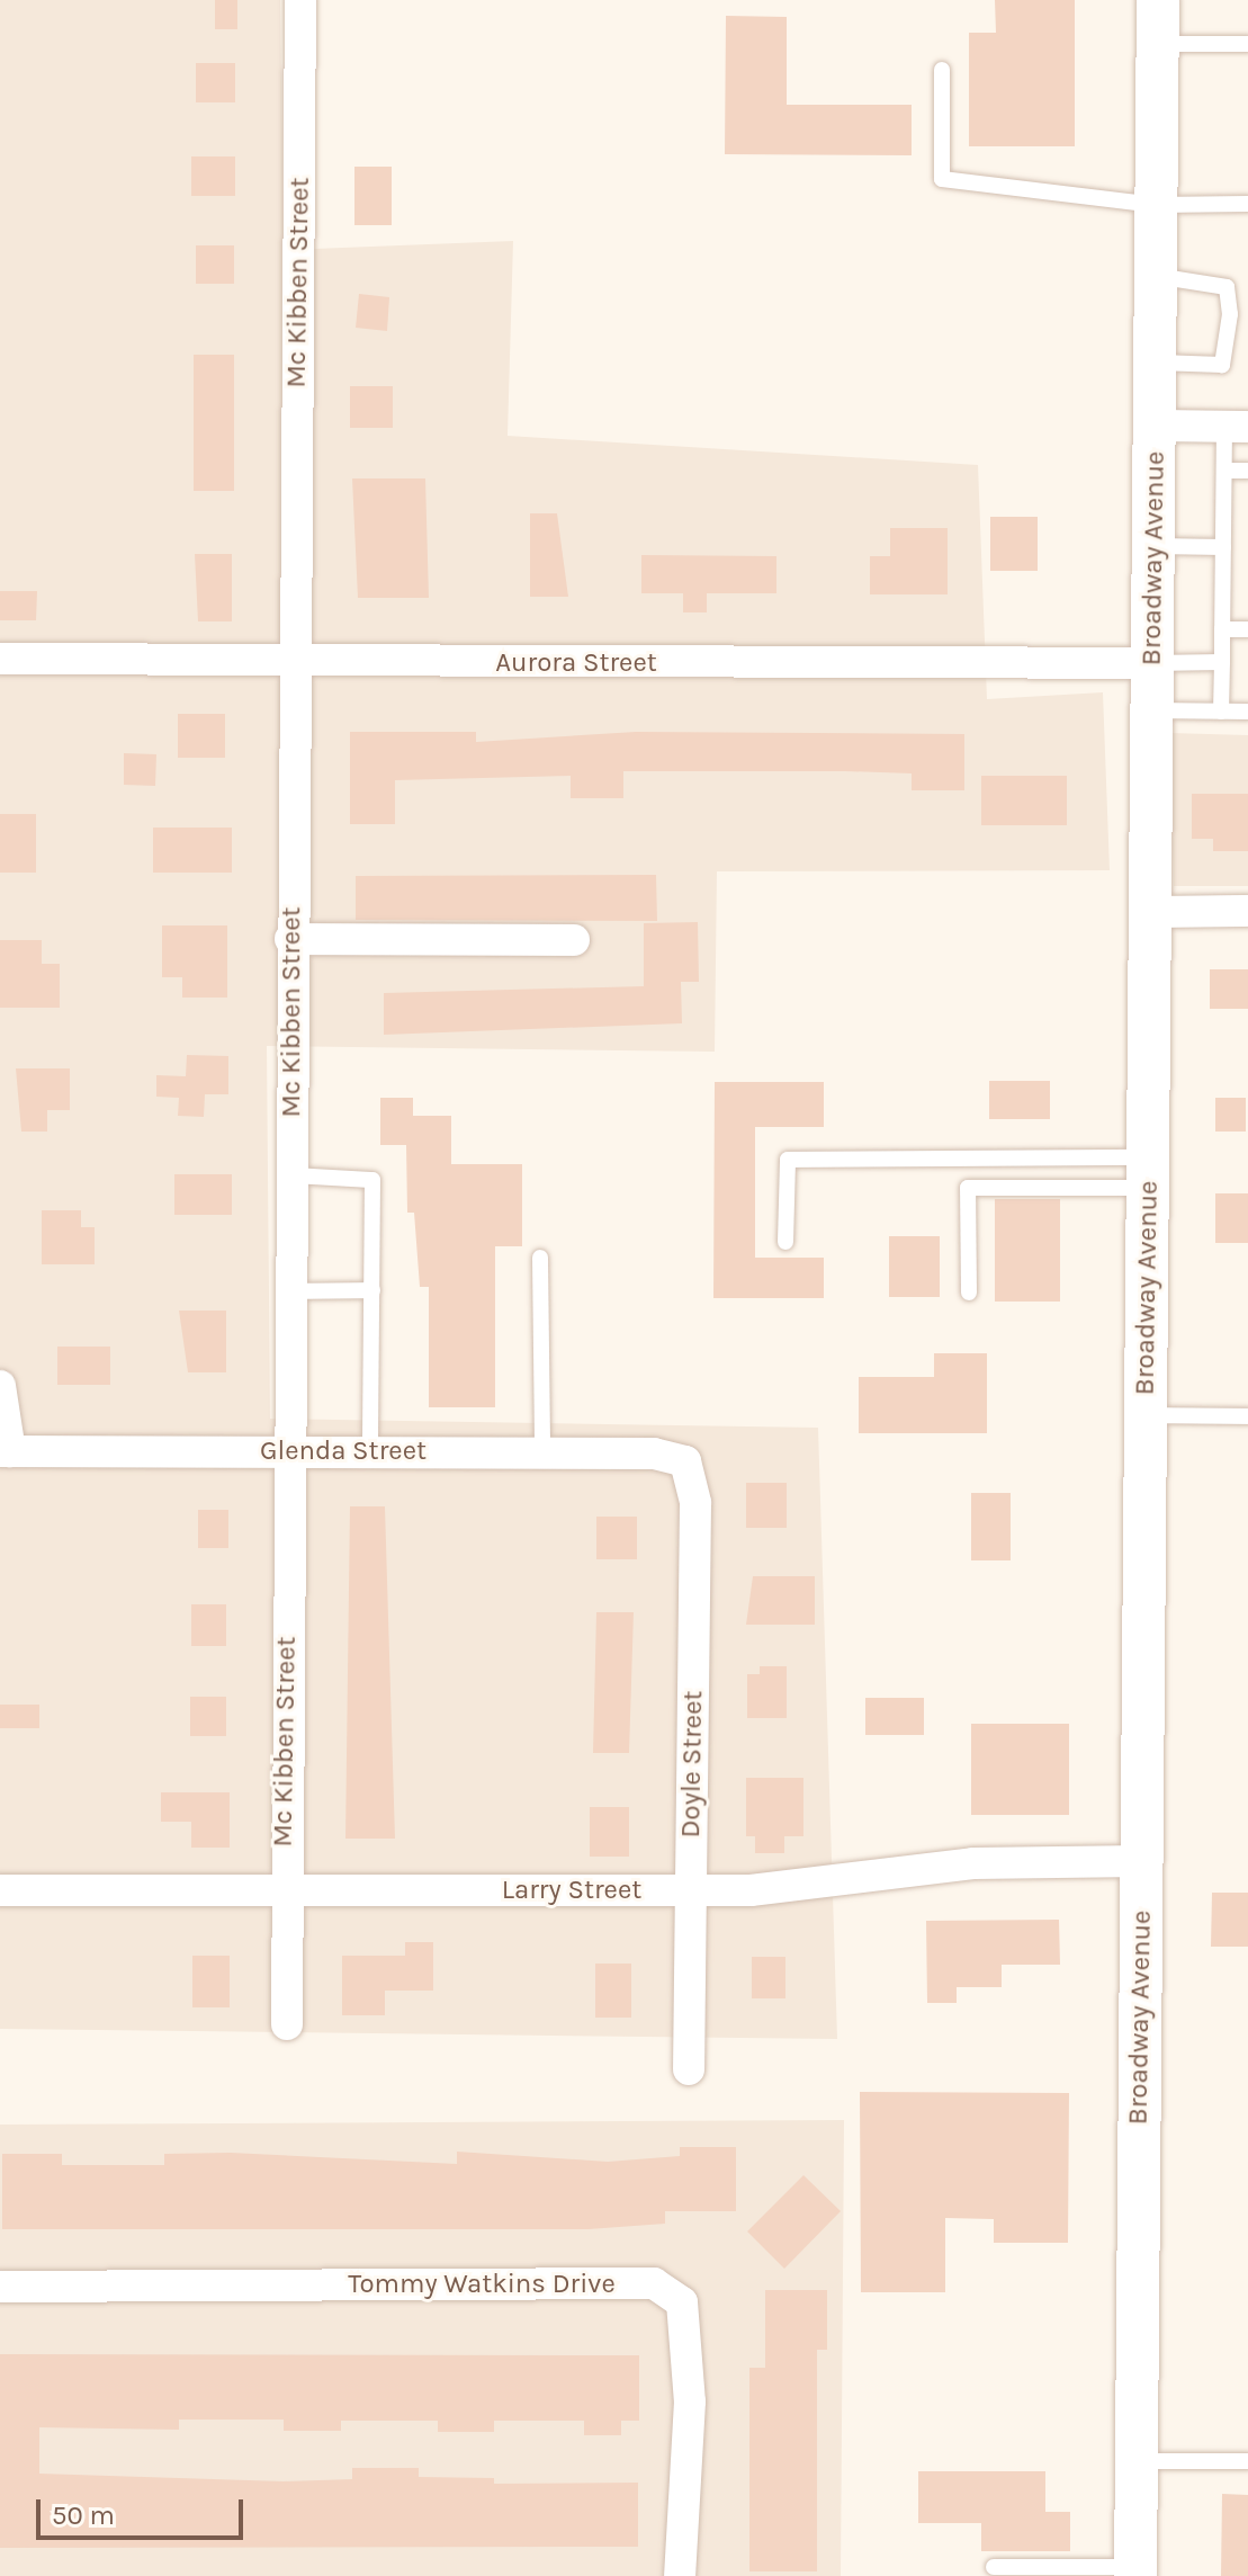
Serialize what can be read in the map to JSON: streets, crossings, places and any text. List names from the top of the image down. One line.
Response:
{"streets":{"main road":["Broadway Avenue"],"street":["Mc Kibben Street","Aurora Street","Glenda Street","Doyle Street","Larry Street","Tommy Watkins Drive"]},"crossings":[["Mc Kibben Street","Aurora Street"],["Mc Kibben Street","Glenda Street"],["Mc Kibben Street","Larry Street"],["Broadway Avenue","Aurora Street"],["Broadway Avenue","Larry Street"],["Glenda Street","Doyle Street"],["Doyle Street","Larry Street"]],"scale_bar":"50 m"}
